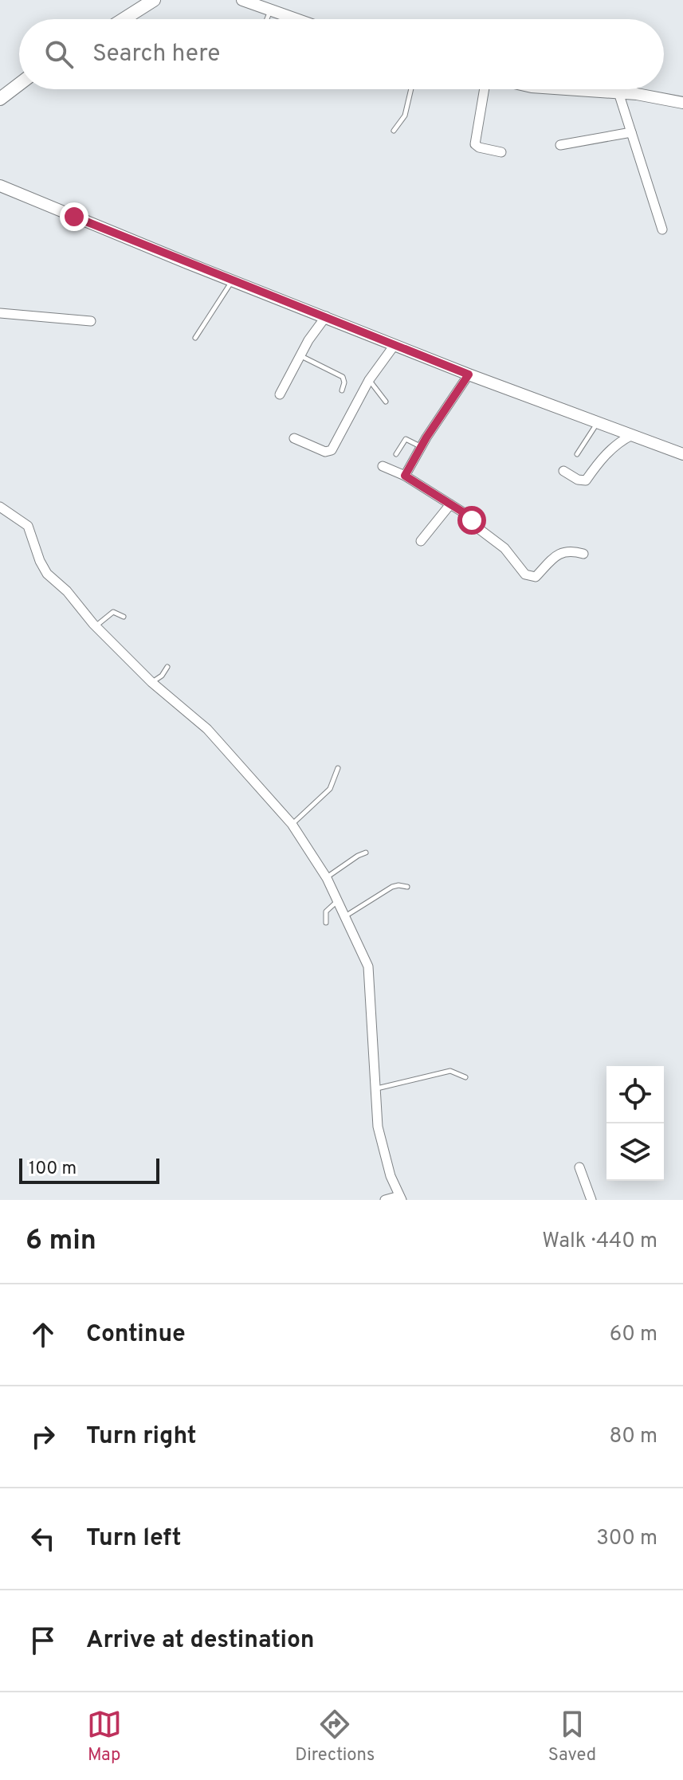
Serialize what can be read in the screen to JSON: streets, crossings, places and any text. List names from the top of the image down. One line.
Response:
{"scale_bar":"100 m","page":{"search":"Search here","scale":"100 m","heading":["6 min","Walk · 440 m"],"list":[["Continue","60 m"],["Turn right","80 m"],["Turn left","300 m"],"Arrive at destination"],"nav":["Map","Directions","Saved"]}}
